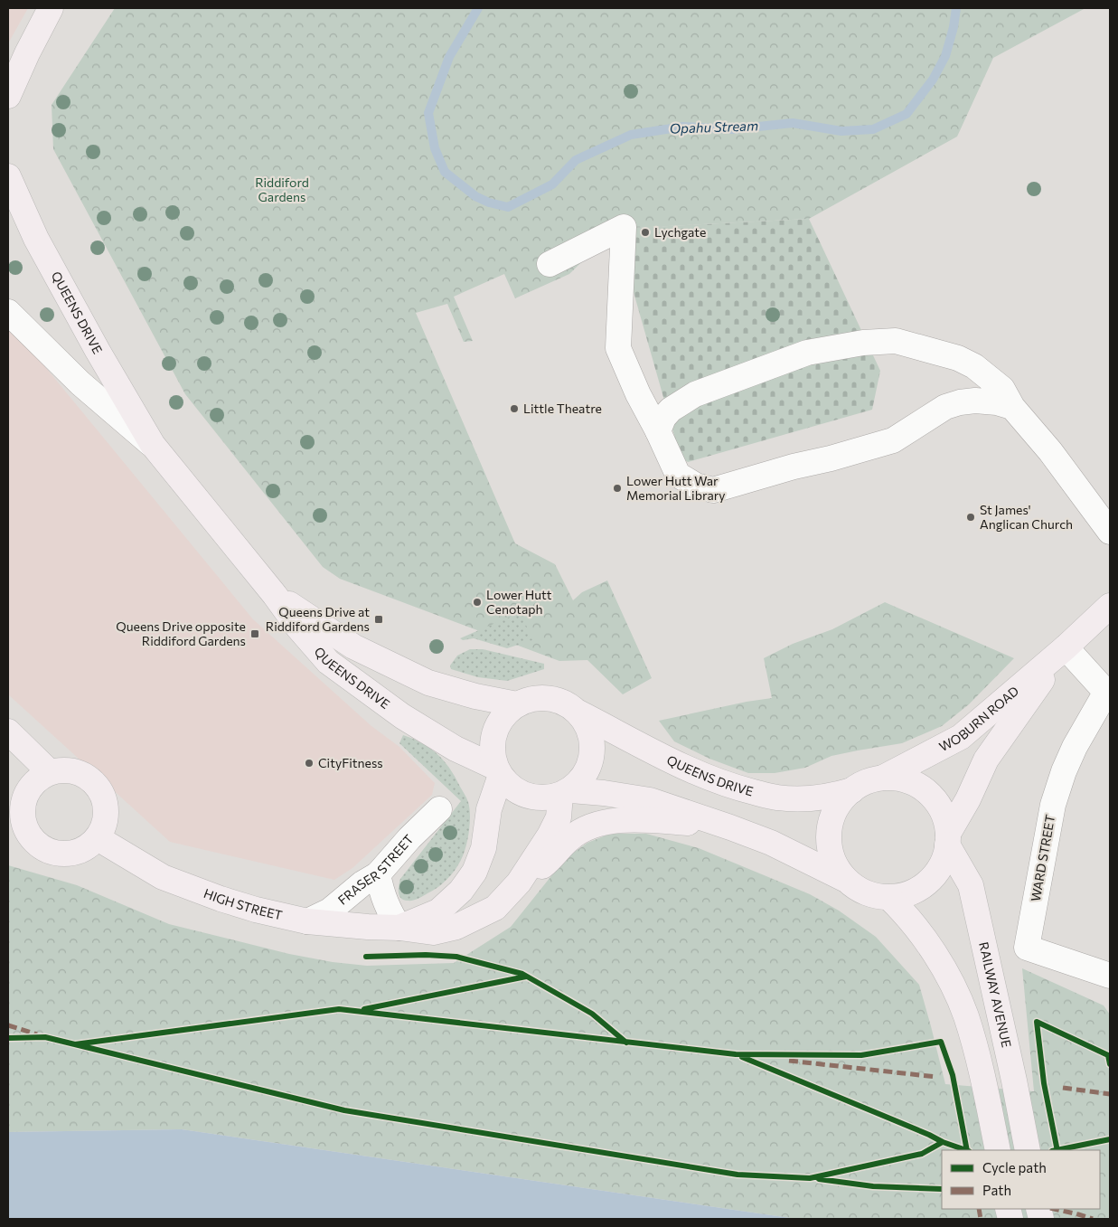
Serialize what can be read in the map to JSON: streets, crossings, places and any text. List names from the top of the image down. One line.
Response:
{"streets":{"main road":["QUEENS DRIVE","WOBURN ROAD","HIGH STREET","RAILWAY AVENUE"],"street":["WARD STREET","FRASER STREET"]},"crossings":[["QUEENS DRIVE","WOBURN ROAD"],["QUEENS DRIVE","HIGH STREET"],["QUEENS DRIVE","RAILWAY AVENUE"],["WOBURN ROAD","RAILWAY AVENUE"],["FRASER STREET","HIGH STREET"]],"water":["Opahu Stream"],"parks":["Riddiford Gardens"],"places":{"other":["Lychgate","Little Theatre","Lower Hutt War Memorial Library","St James' Anglican Church","Lower Hutt Cenotaph","CityFitness"],"transit":["Queens Drive at Riddiford Gardens","Queens Drive opposite Riddiford Gardens"]},"legend":["Cycle path","Path"]}
